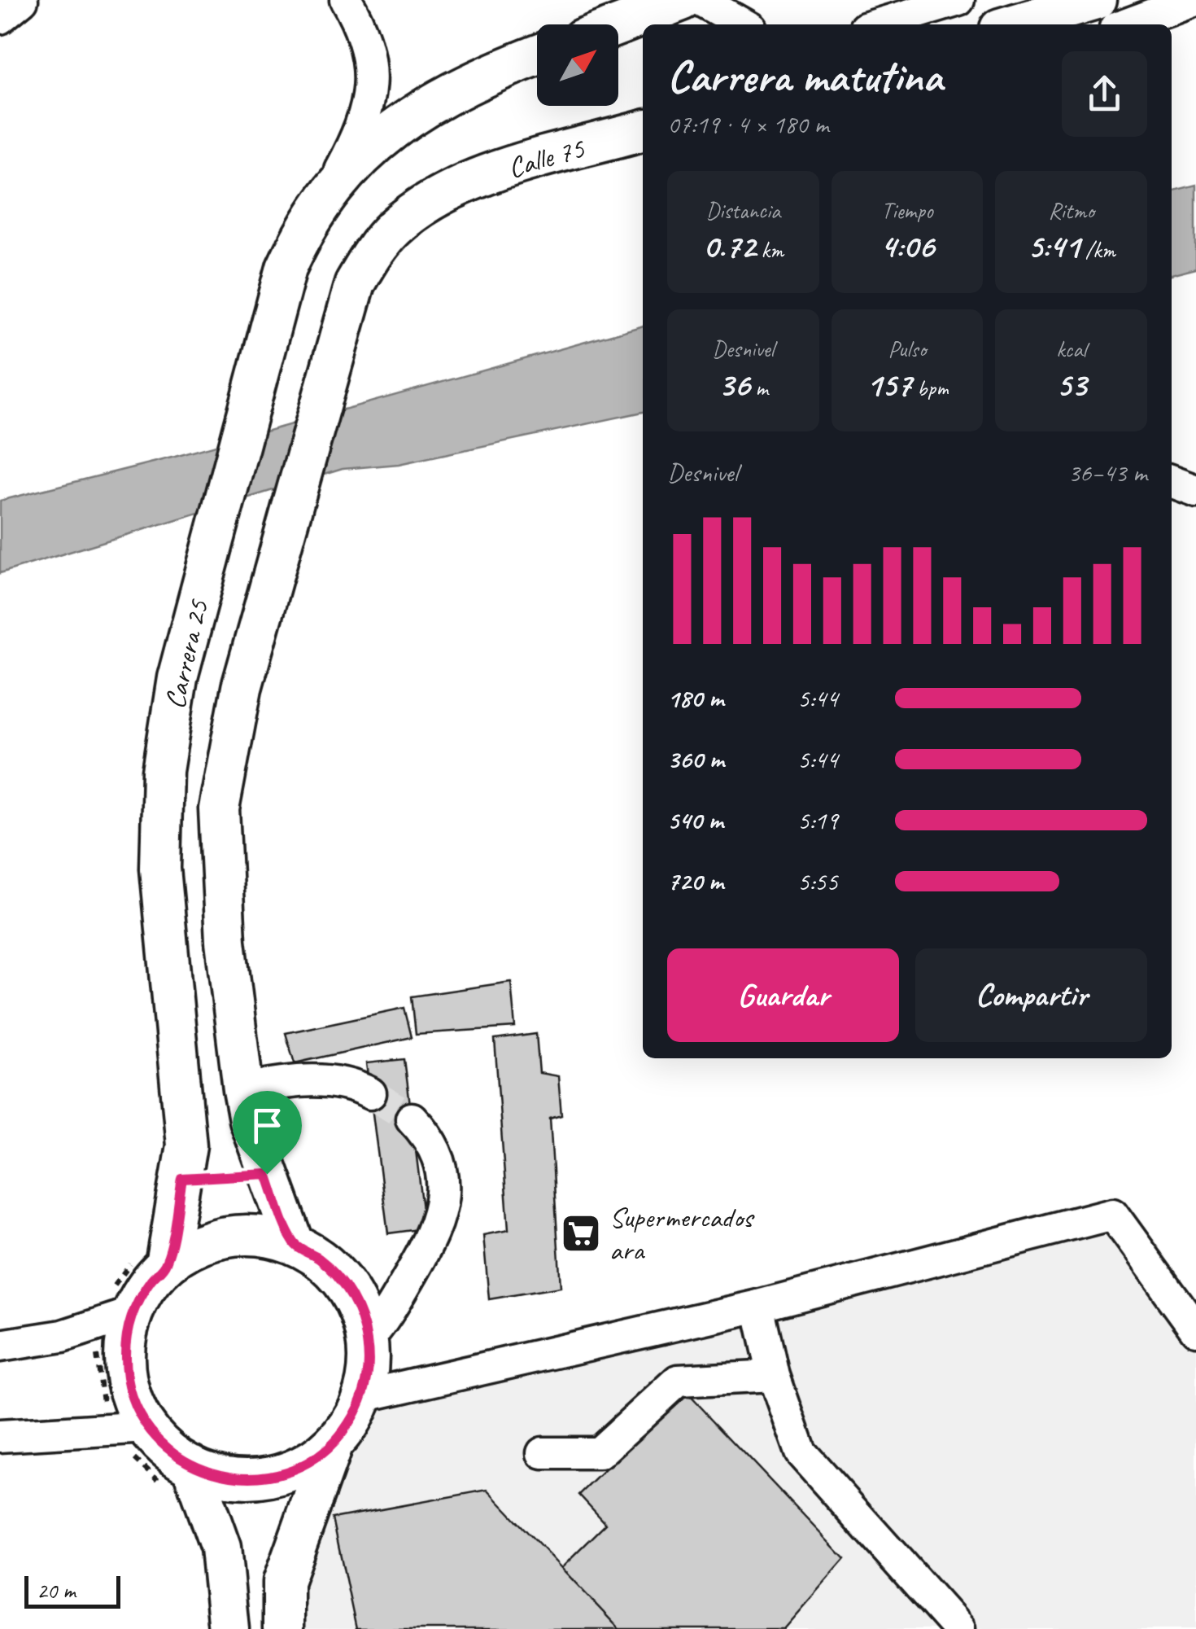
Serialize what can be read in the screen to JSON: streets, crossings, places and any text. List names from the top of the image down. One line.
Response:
{"streets":{"main road":["Calle 75","Carrera 25"]},"places":{"supermarket":["Supermercados ara"]},"scale_bar":"20 m","north":"top right","page":{"heading":["Carrera matutina","07:19 · 4 × 180 m"],"stats":[["Distancia","0.72 km"],["Tiempo","4:06"],["Ritmo","5:41 /km"],["Desnivel","36 m"],["Pulso","157 bpm"],["kcal","53"]],"chart":["Desnivel","36–43 m"],"list":[{"name":"180 m","note":"5:44"},{"name":"360 m","note":"5:44"},{"name":"540 m","note":"5:19"},{"name":"720 m","note":"5:55"}],"buttons":["Guardar","Compartir"],"scale":"20 m"}}
